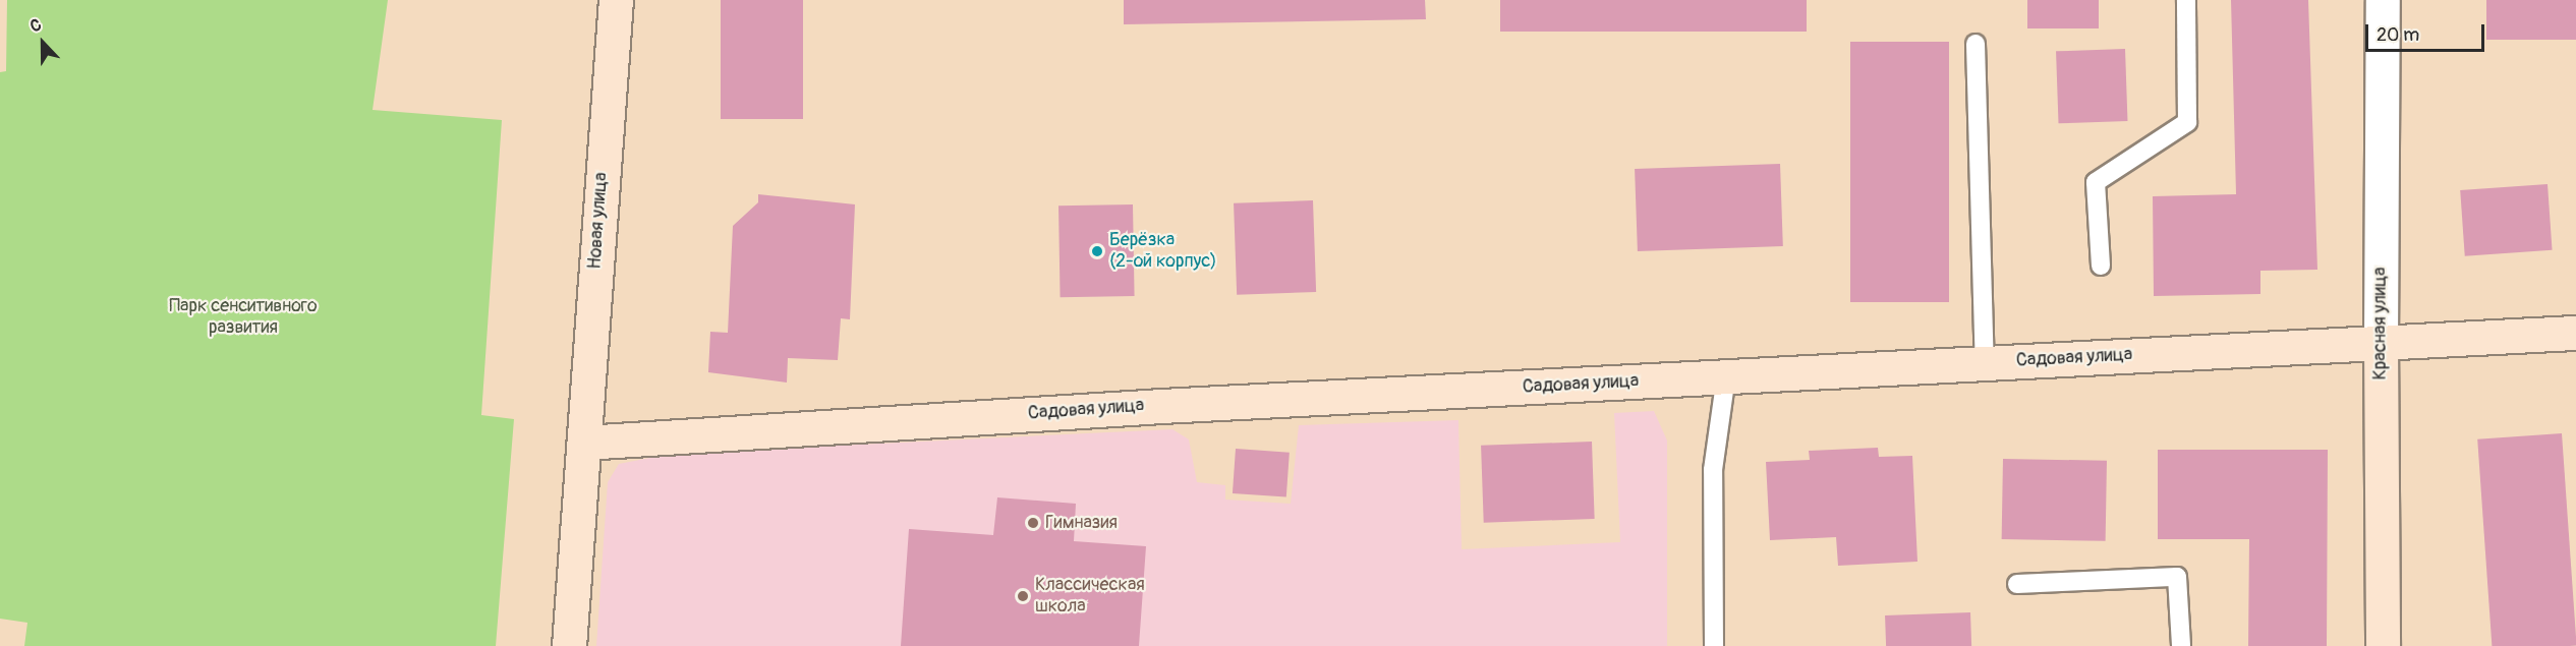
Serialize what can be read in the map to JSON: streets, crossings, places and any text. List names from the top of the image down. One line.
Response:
{"streets":{"street":["Новая улица","Красная улица","Садовая улица"]},"crossings":[["Новая улица","Садовая улица"],["Красная улица","Садовая улица"]],"parks":["Парк сенситивного развития"],"places":["Берёзка (2-ой корпус)","Гимназия","Классическая школа"],"scale_bar":"20 m","north":"top"}
